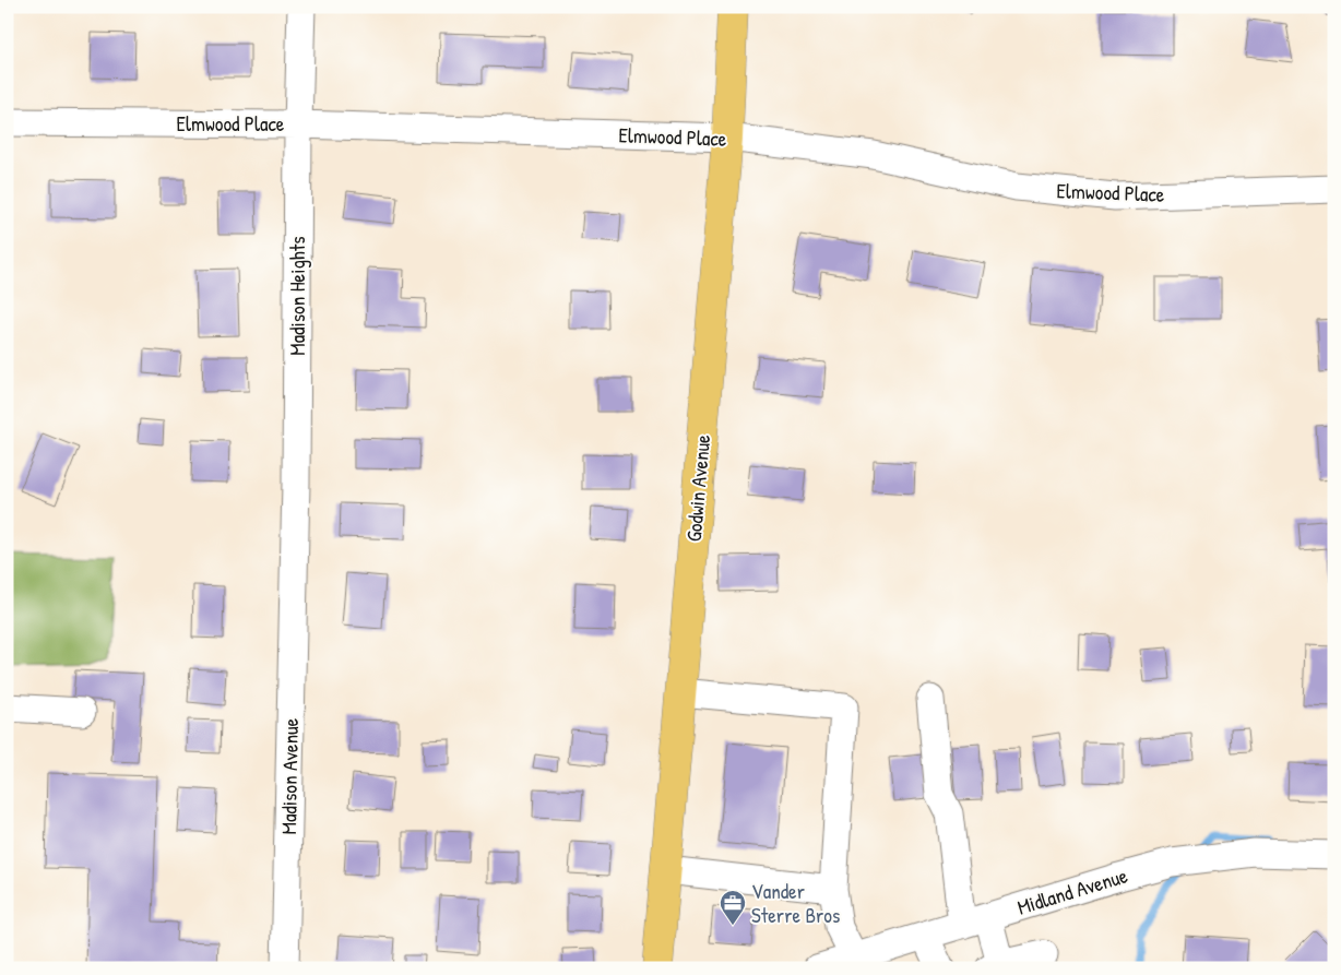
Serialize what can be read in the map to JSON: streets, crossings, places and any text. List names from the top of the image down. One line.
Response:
{"streets":{"main road":["Godwin Avenue"],"street":["Elmwood Place","Madison Heights","Madison Avenue","Midland Avenue"]},"crossings":[["Elmwood Place","Madison Heights"],["Elmwood Place","Godwin Avenue"],["Madison Heights","Madison Avenue"]],"places":{"office":["Vander Sterre Bros"]}}
